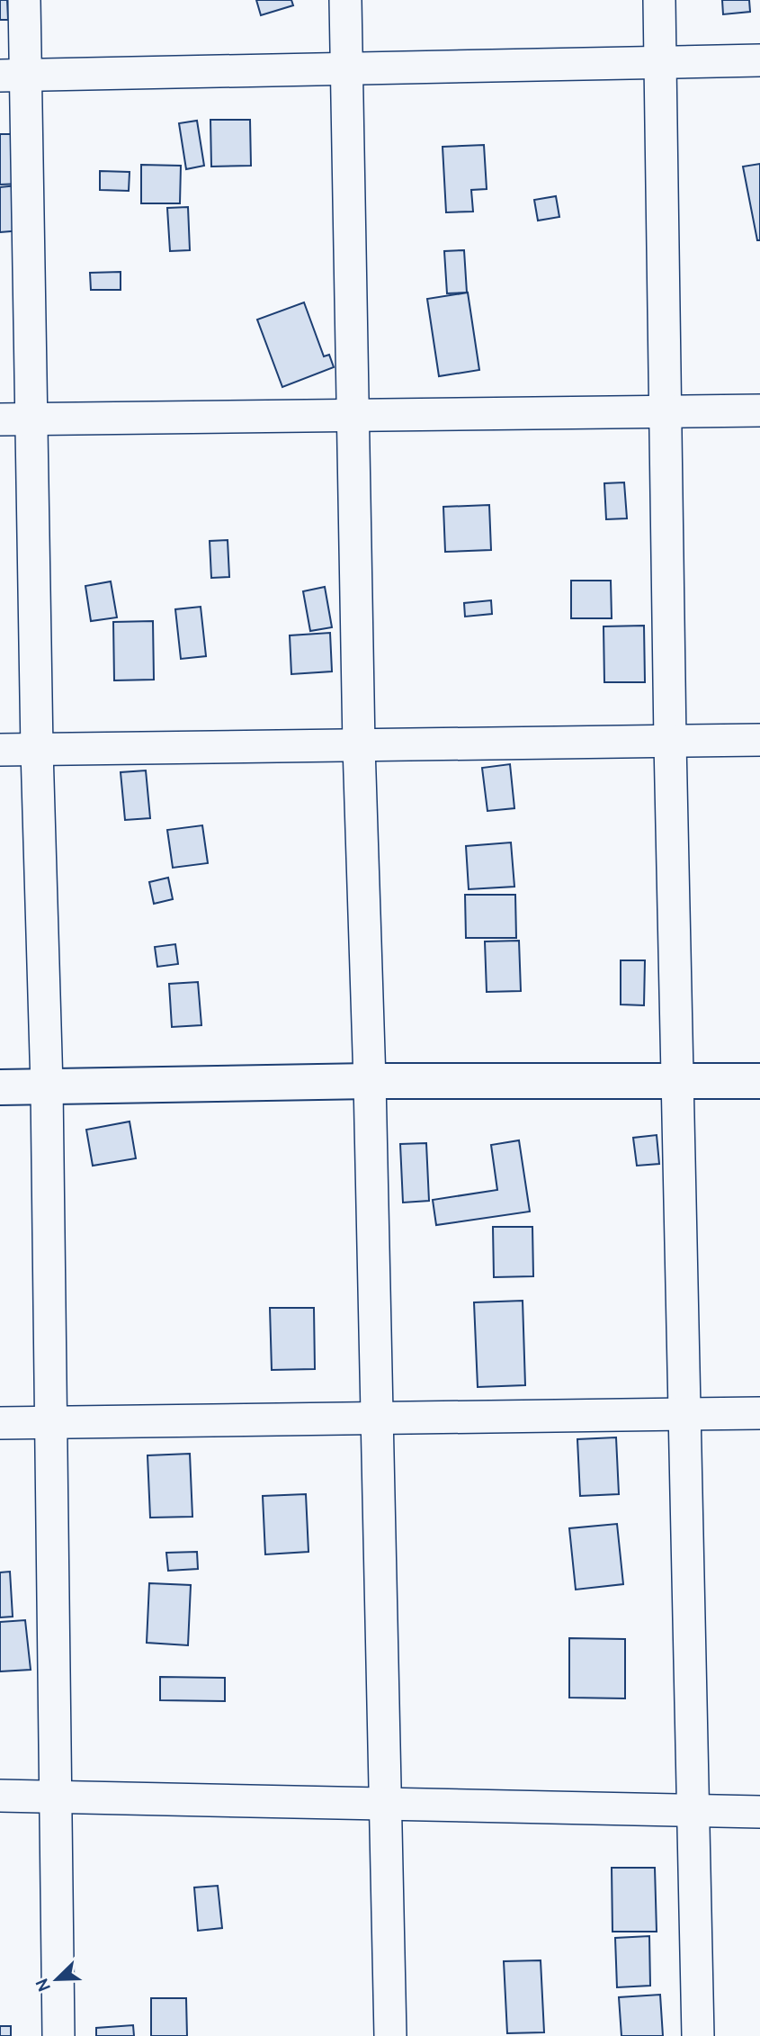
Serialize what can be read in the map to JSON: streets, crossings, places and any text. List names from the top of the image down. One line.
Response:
{"north":"bottom left"}
